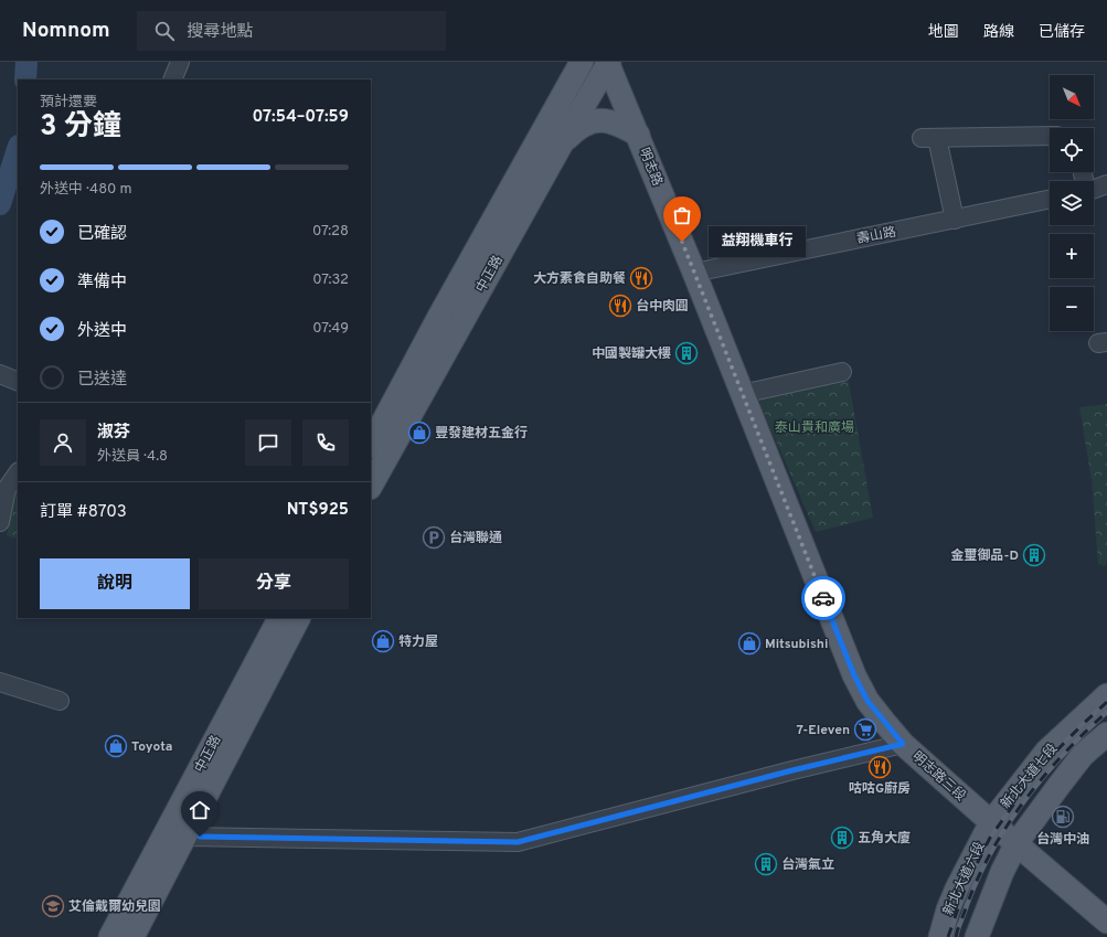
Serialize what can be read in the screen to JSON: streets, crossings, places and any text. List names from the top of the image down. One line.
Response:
{"streets":{"main road":["明志路","中正路","明志路三段","新北大道七段","新北大道六段"],"street":["壽山路"]},"crossings":[["明志路","壽山路"],["明志路","中正路"],["明志路","明志路三段"],["壽山路","明志路三段"],["明志路三段","新北大道七段"],["明志路三段","新北大道六段"],["新北大道七段","新北大道六段"]],"parks":["泰山貴和廣場"],"places":{"other":["益翔機車行"],"restaurant":["大方素食自助餐","台中肉圓","咕咕G廚房"],"building":["中國製罐大樓","金璽御品-D","五角大廈","台灣氣立"],"shop":["豐發建材五金行","特力屋","Mitsubishi","Toyota"],"parking":["台灣聯通"],"supermarket":["7-Eleven"],"fuel station":["台灣中油"],"school or university":["艾倫戴爾幼兒園"]},"north":"bottom right","page":{"header":"Nomnom","search":"搜尋地點","nav":["地圖","路線","已儲存"],"map_buttons":["+","−"],"heading":["3 分鐘","預計還要","07:54–07:59"],"panel":["淑芬","外送員 · 4.8","訂單 #8703","NT$925"],"bar":"外送中 · 480 m","list":[["已確認","07:28"],["準備中","07:32"],["外送中","07:49"],"已送達"],"bubble":"益翔機車行","buttons":["說明","分享"]}}
